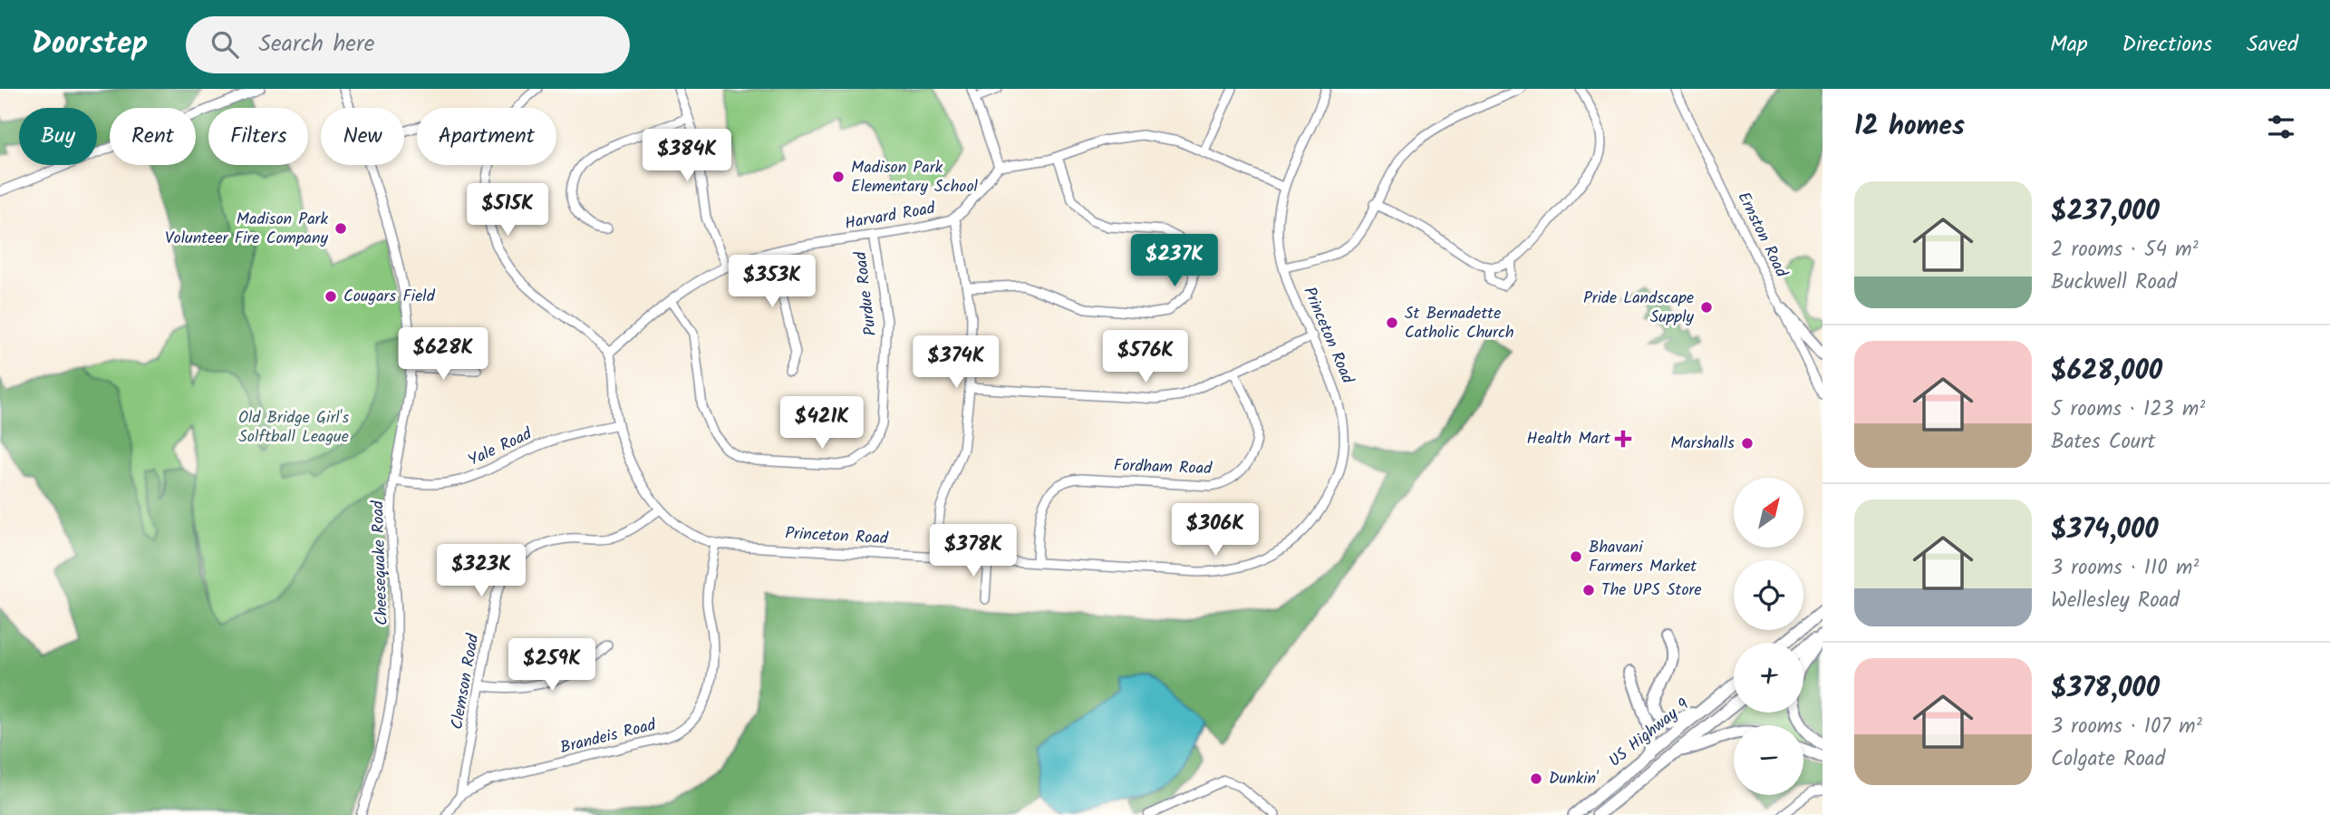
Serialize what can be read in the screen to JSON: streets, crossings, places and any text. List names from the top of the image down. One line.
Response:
{"streets":{"highway":["US Highway 9"],"street":["Harvard Road","Ernston Road","Purdue Road","Princeton Road","Yale Road","Fordham Road","Cheesequake Road","Clemson Road","Brandeis Road"]},"crossings":[["Harvard Road","Purdue Road"],["Harvard Road","Princeton Road"],["Princeton Road","Yale Road"],["Princeton Road","Fordham Road"],["Princeton Road","Clemson Road"],["Princeton Road","Brandeis Road"],["Yale Road","Cheesequake Road"],["Clemson Road","Brandeis Road"]],"parks":["Old Bridge Girl's Solftball League"],"places":{"other":["Madison Park Elementary School","Madison Park Volunteer Fire Company","Cougars Field","Pride Landscape Supply","St Bernadette Catholic Church","Marshalls","Bhavani Farmers Market","The UPS Store","Dunkin'"],"health":["Health Mart"]},"north":"top right","page":{"header":"Doorstep","search":"Search here","nav":["Map","Directions","Saved"],"heading":"12 homes","chip":["Buy","Rent","Filters","New","Apartment"],"price":["$384K","$515K","$237K","$353K","$628K","$576K","$374K","$421K","$306K","$378K","$323K","$259K"],"list":[{"name":"$237,000","note":"2 rooms · 54 m² · Buckwell Road"},{"name":"$628,000","note":"5 rooms · 123 m² · Bates Court"},{"name":"$374,000","note":"3 rooms · 110 m² · Wellesley Road"},{"name":"$378,000","note":"3 rooms · 107 m² · Colgate Road"}],"map_buttons":["+","−"]}}
